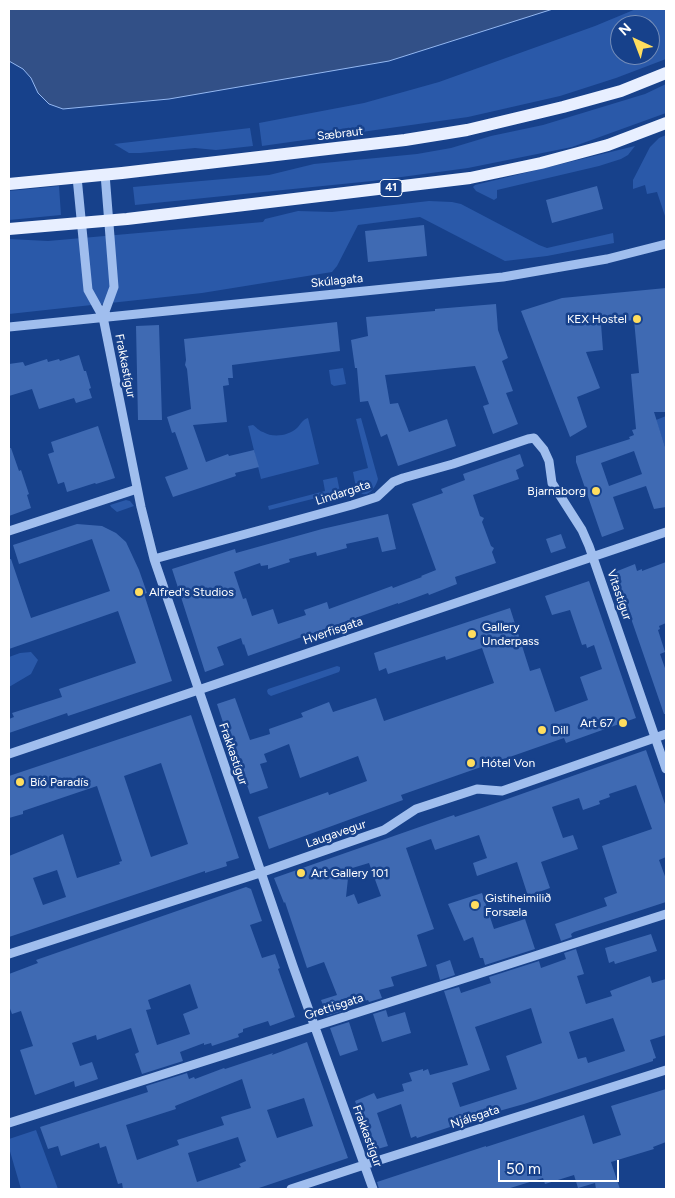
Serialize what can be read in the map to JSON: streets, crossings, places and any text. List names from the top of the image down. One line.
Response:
{"streets":{"main road":["Sæbraut","41"],"street":["Skúlagata","Frakkastígur","Lindargata","Vitastígur","Hverfisgata","Laugavegur","Grettisgata","Njálsgata"]},"crossings":[["Sæbraut","Frakkastígur"],["41","Frakkastígur"],["Skúlagata","Frakkastígur"],["Frakkastígur","Lindargata"],["Frakkastígur","Hverfisgata"],["Frakkastígur","Laugavegur"],["Frakkastígur","Grettisgata"],["Frakkastígur","Njálsgata"],["Lindargata","Vitastígur"],["Vitastígur","Hverfisgata"],["Vitastígur","Laugavegur"]],"places":["KEX Hostel","Bjarnaborg","Alfred's Studios","Gallery Underpass","Art 67","Dill","Hótel Von","Bíó Paradís","Art Gallery 101","Gistiheimilið Forsæla"],"scale_bar":"50 m","north":"top left"}
